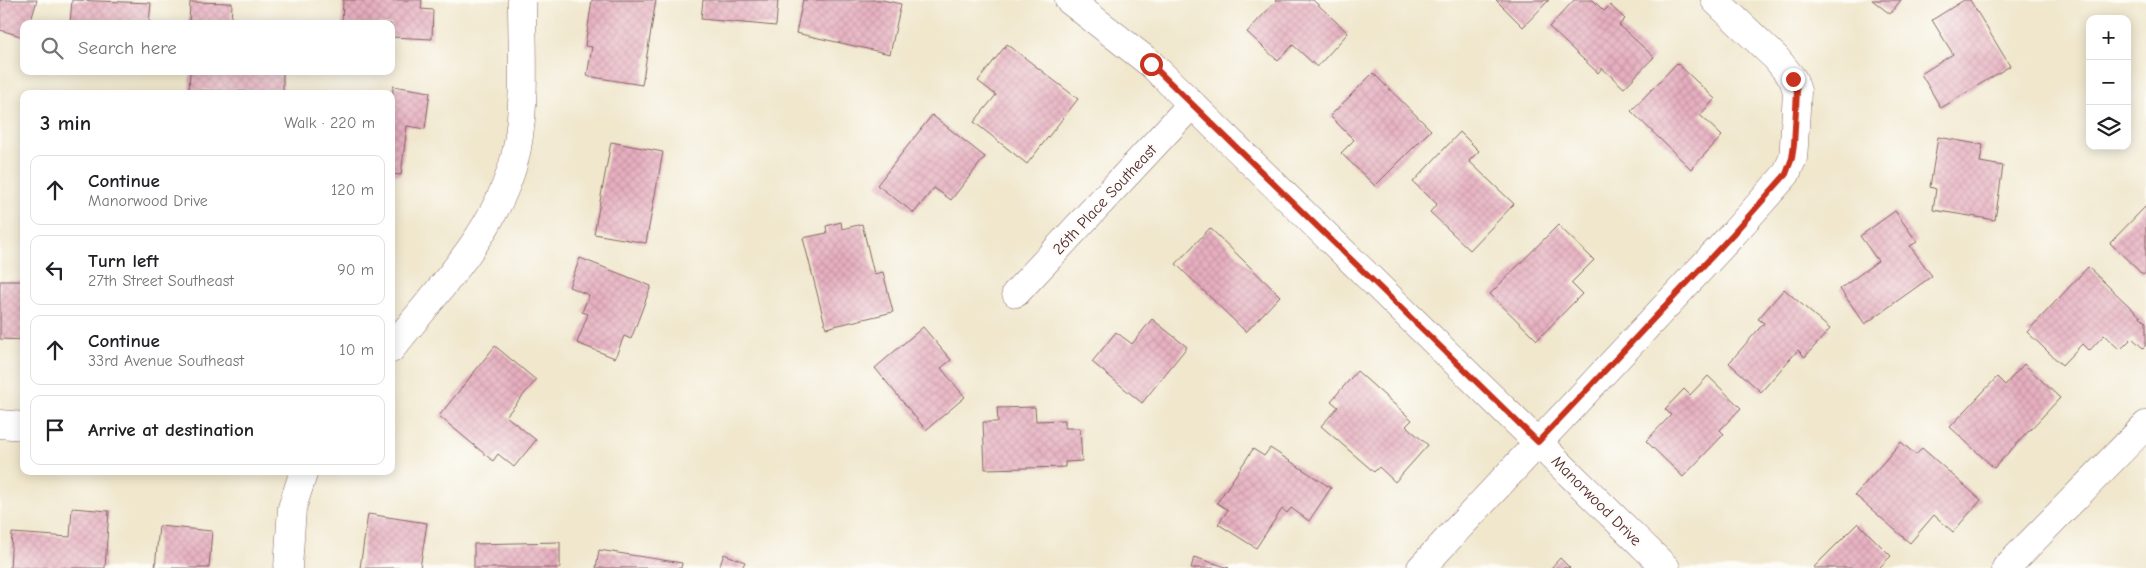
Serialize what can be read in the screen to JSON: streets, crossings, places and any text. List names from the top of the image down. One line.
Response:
{"streets":{"street":["26th Place Southeast","Manorwood Drive"]},"crossings":[["26th Place Southeast","Manorwood Drive"]],"page":{"map_buttons":["+","−"],"search":"Search here","heading":["3 min","Walk · 220 m"],"list":[["Continue","Manorwood Drive","120 m"],["Turn left","27th Street Southeast","90 m"],["Continue","33rd Avenue Southeast","10 m"],"Arrive at destination"]}}
